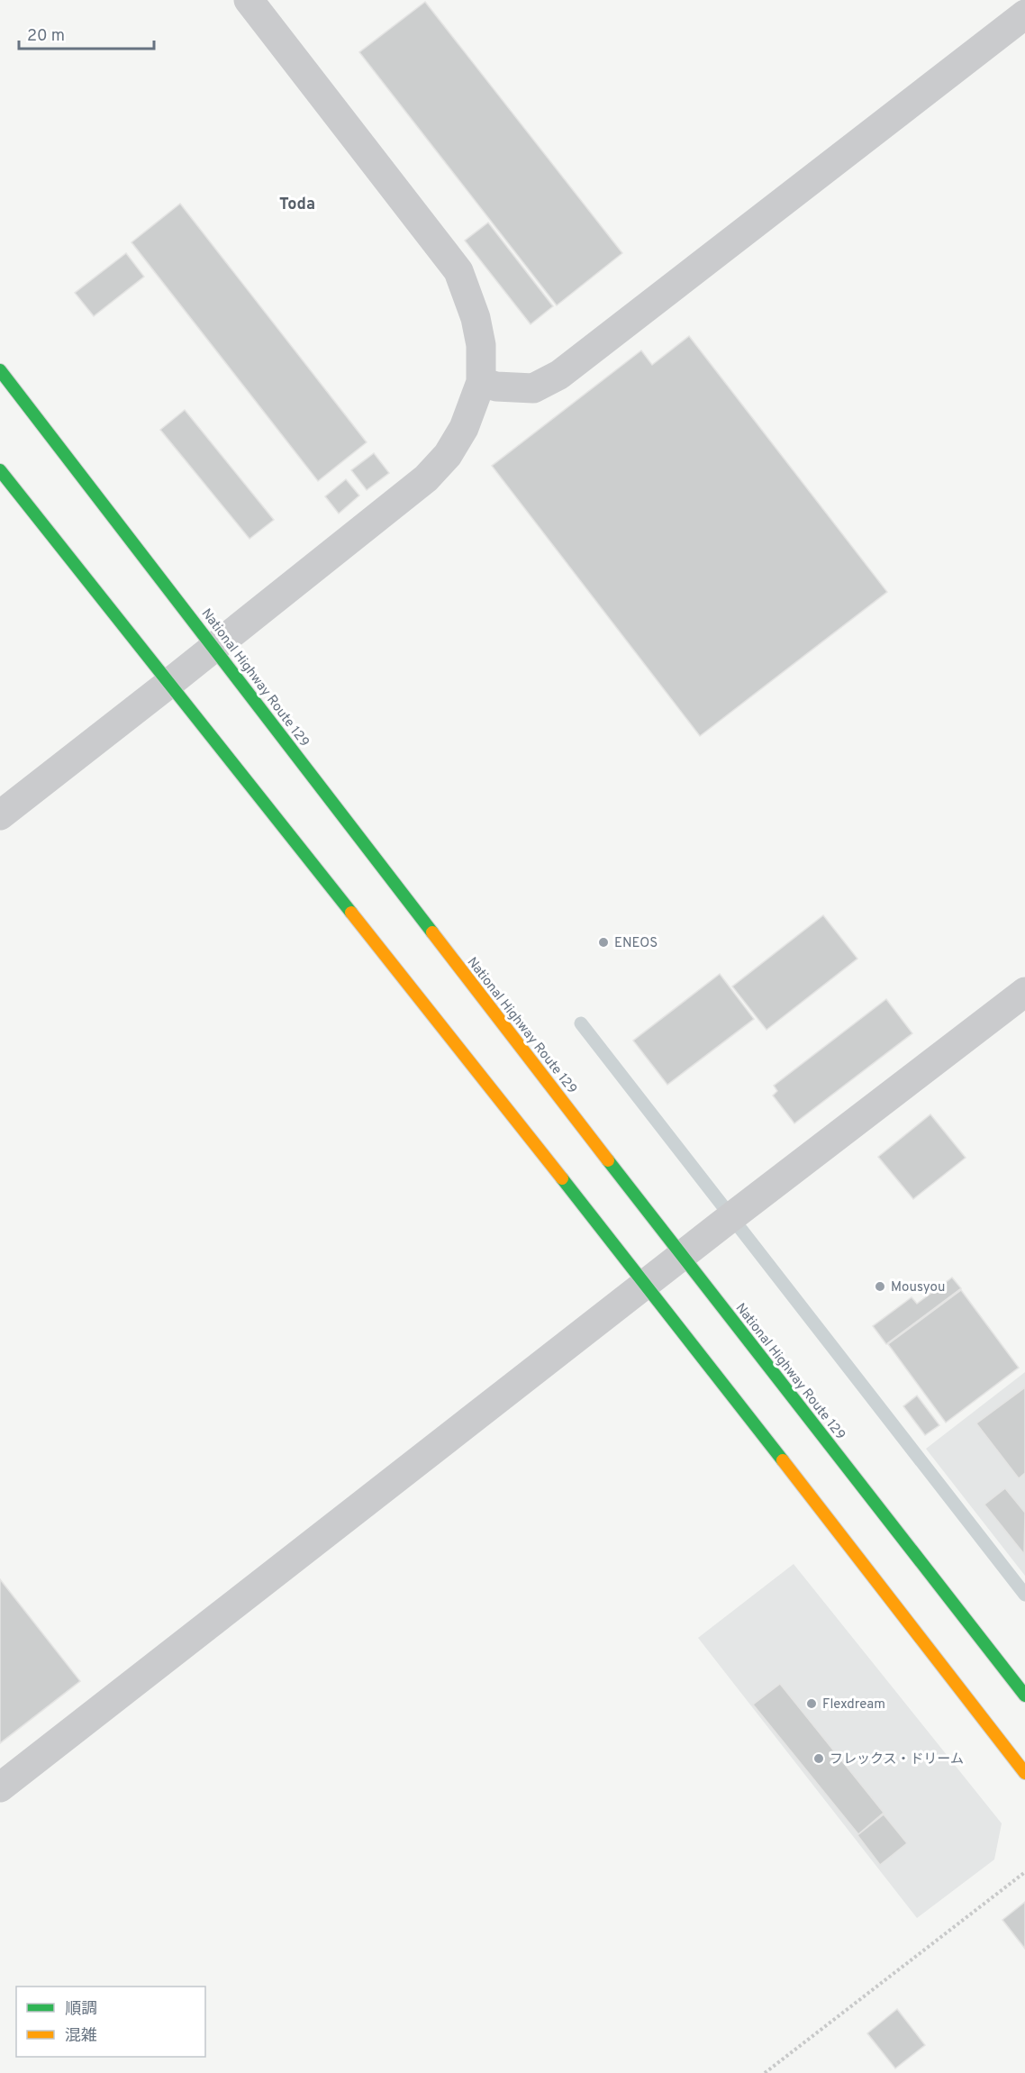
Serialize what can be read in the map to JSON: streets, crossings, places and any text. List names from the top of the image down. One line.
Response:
{"streets":{"highway":["National Highway Route 129"]},"districts":["Toda"],"places":["ENEOS","Mousyou","Flexdream","フレックス・ドリーム"],"legend":["順調","混雑"],"scale_bar":"20 m"}
